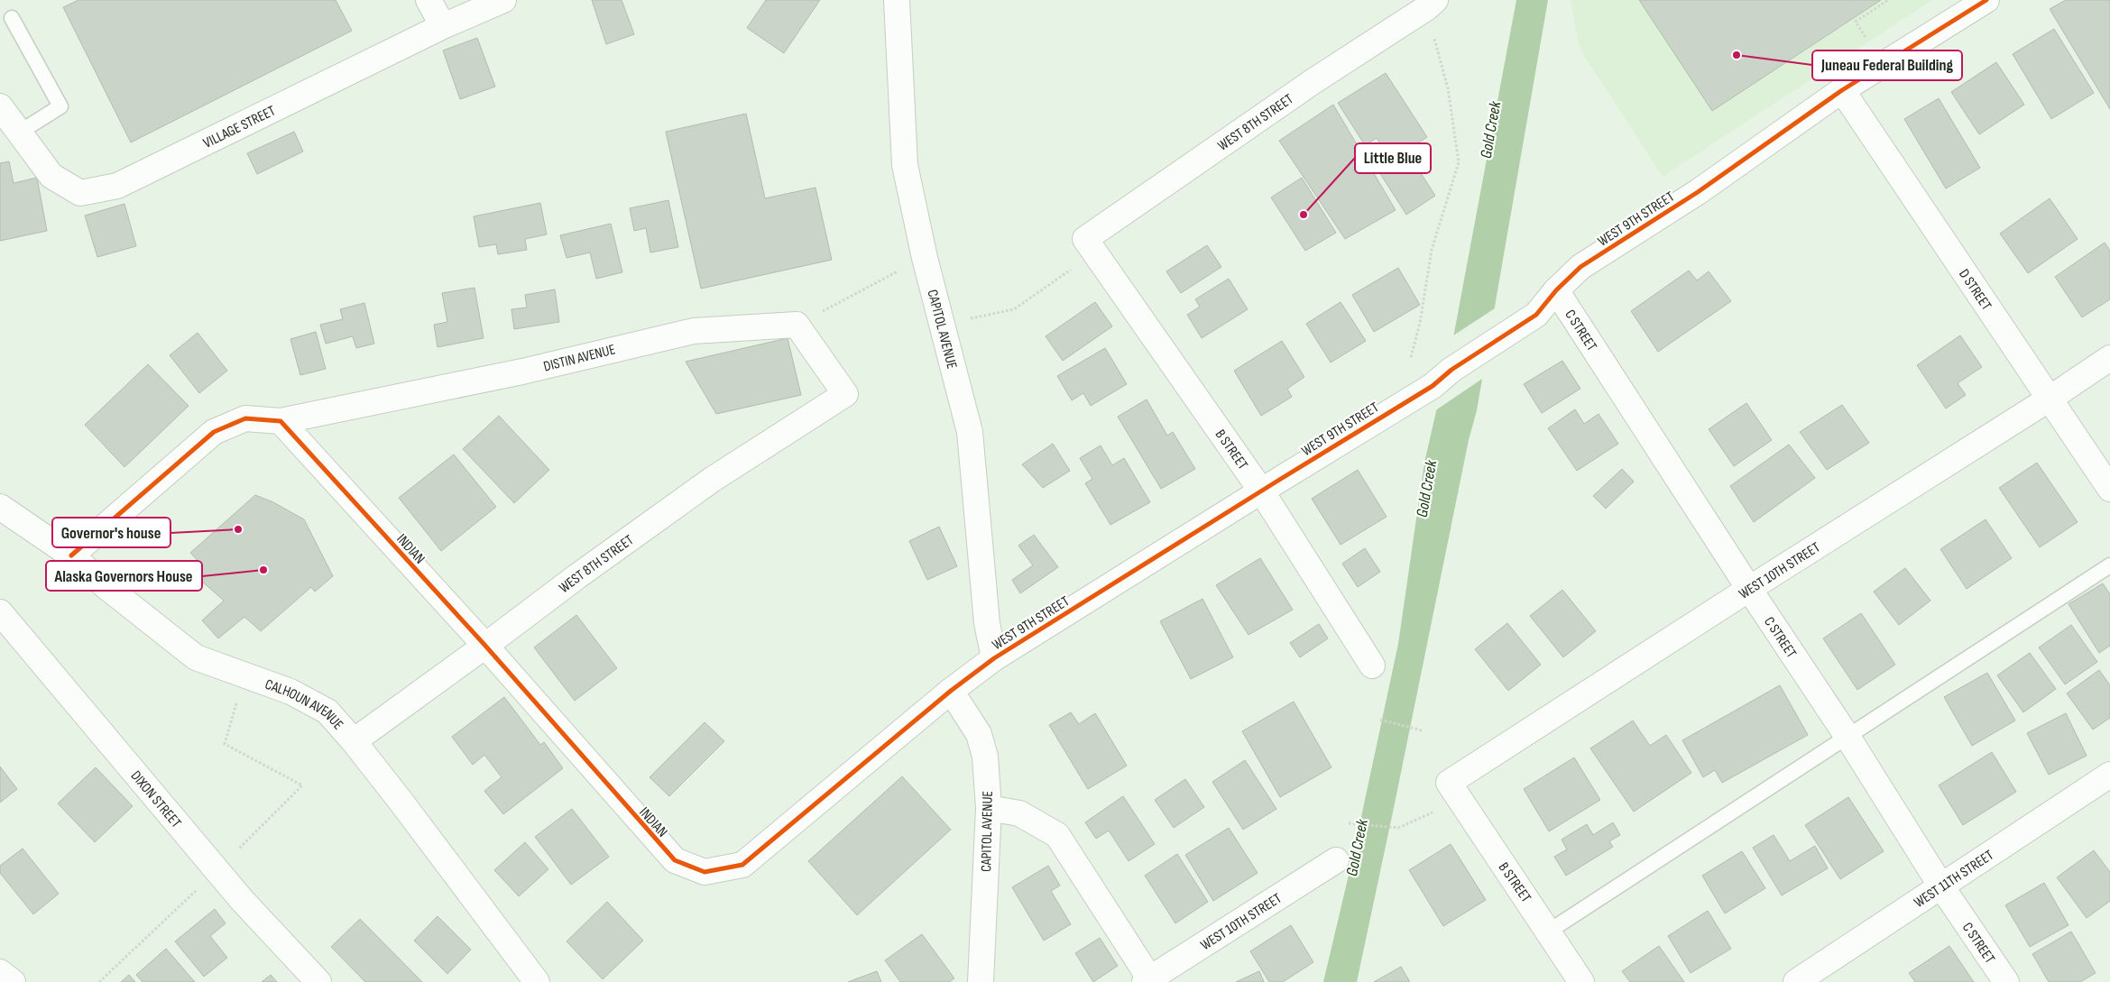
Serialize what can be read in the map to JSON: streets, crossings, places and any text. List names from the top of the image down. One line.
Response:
{"streets":{"street":["WEST 8TH STREET","VILLAGE STREET","WEST 9TH STREET","D STREET","CAPITOL AVENUE","C STREET","DISTIN AVENUE","B STREET","INDIAN","WEST 10TH STREET","CALHOUN AVENUE","DIXON STREET","WEST 11TH STREET"]},"crossings":[["WEST 8TH STREET","DISTIN AVENUE"],["WEST 8TH STREET","B STREET"],["WEST 8TH STREET","INDIAN"],["WEST 8TH STREET","CALHOUN AVENUE"],["WEST 9TH STREET","D STREET"],["WEST 9TH STREET","CAPITOL AVENUE"],["WEST 9TH STREET","C STREET"],["WEST 9TH STREET","B STREET"],["WEST 9TH STREET","INDIAN"],["D STREET","WEST 10TH STREET"],["C STREET","WEST 10TH STREET"],["C STREET","WEST 11TH STREET"],["DISTIN AVENUE","INDIAN"],["B STREET","WEST 10TH STREET"]],"water":["Gold Creek"],"places":["Juneau Federal Building","Little Blue","Governor's house","Alaska Governors House"]}
